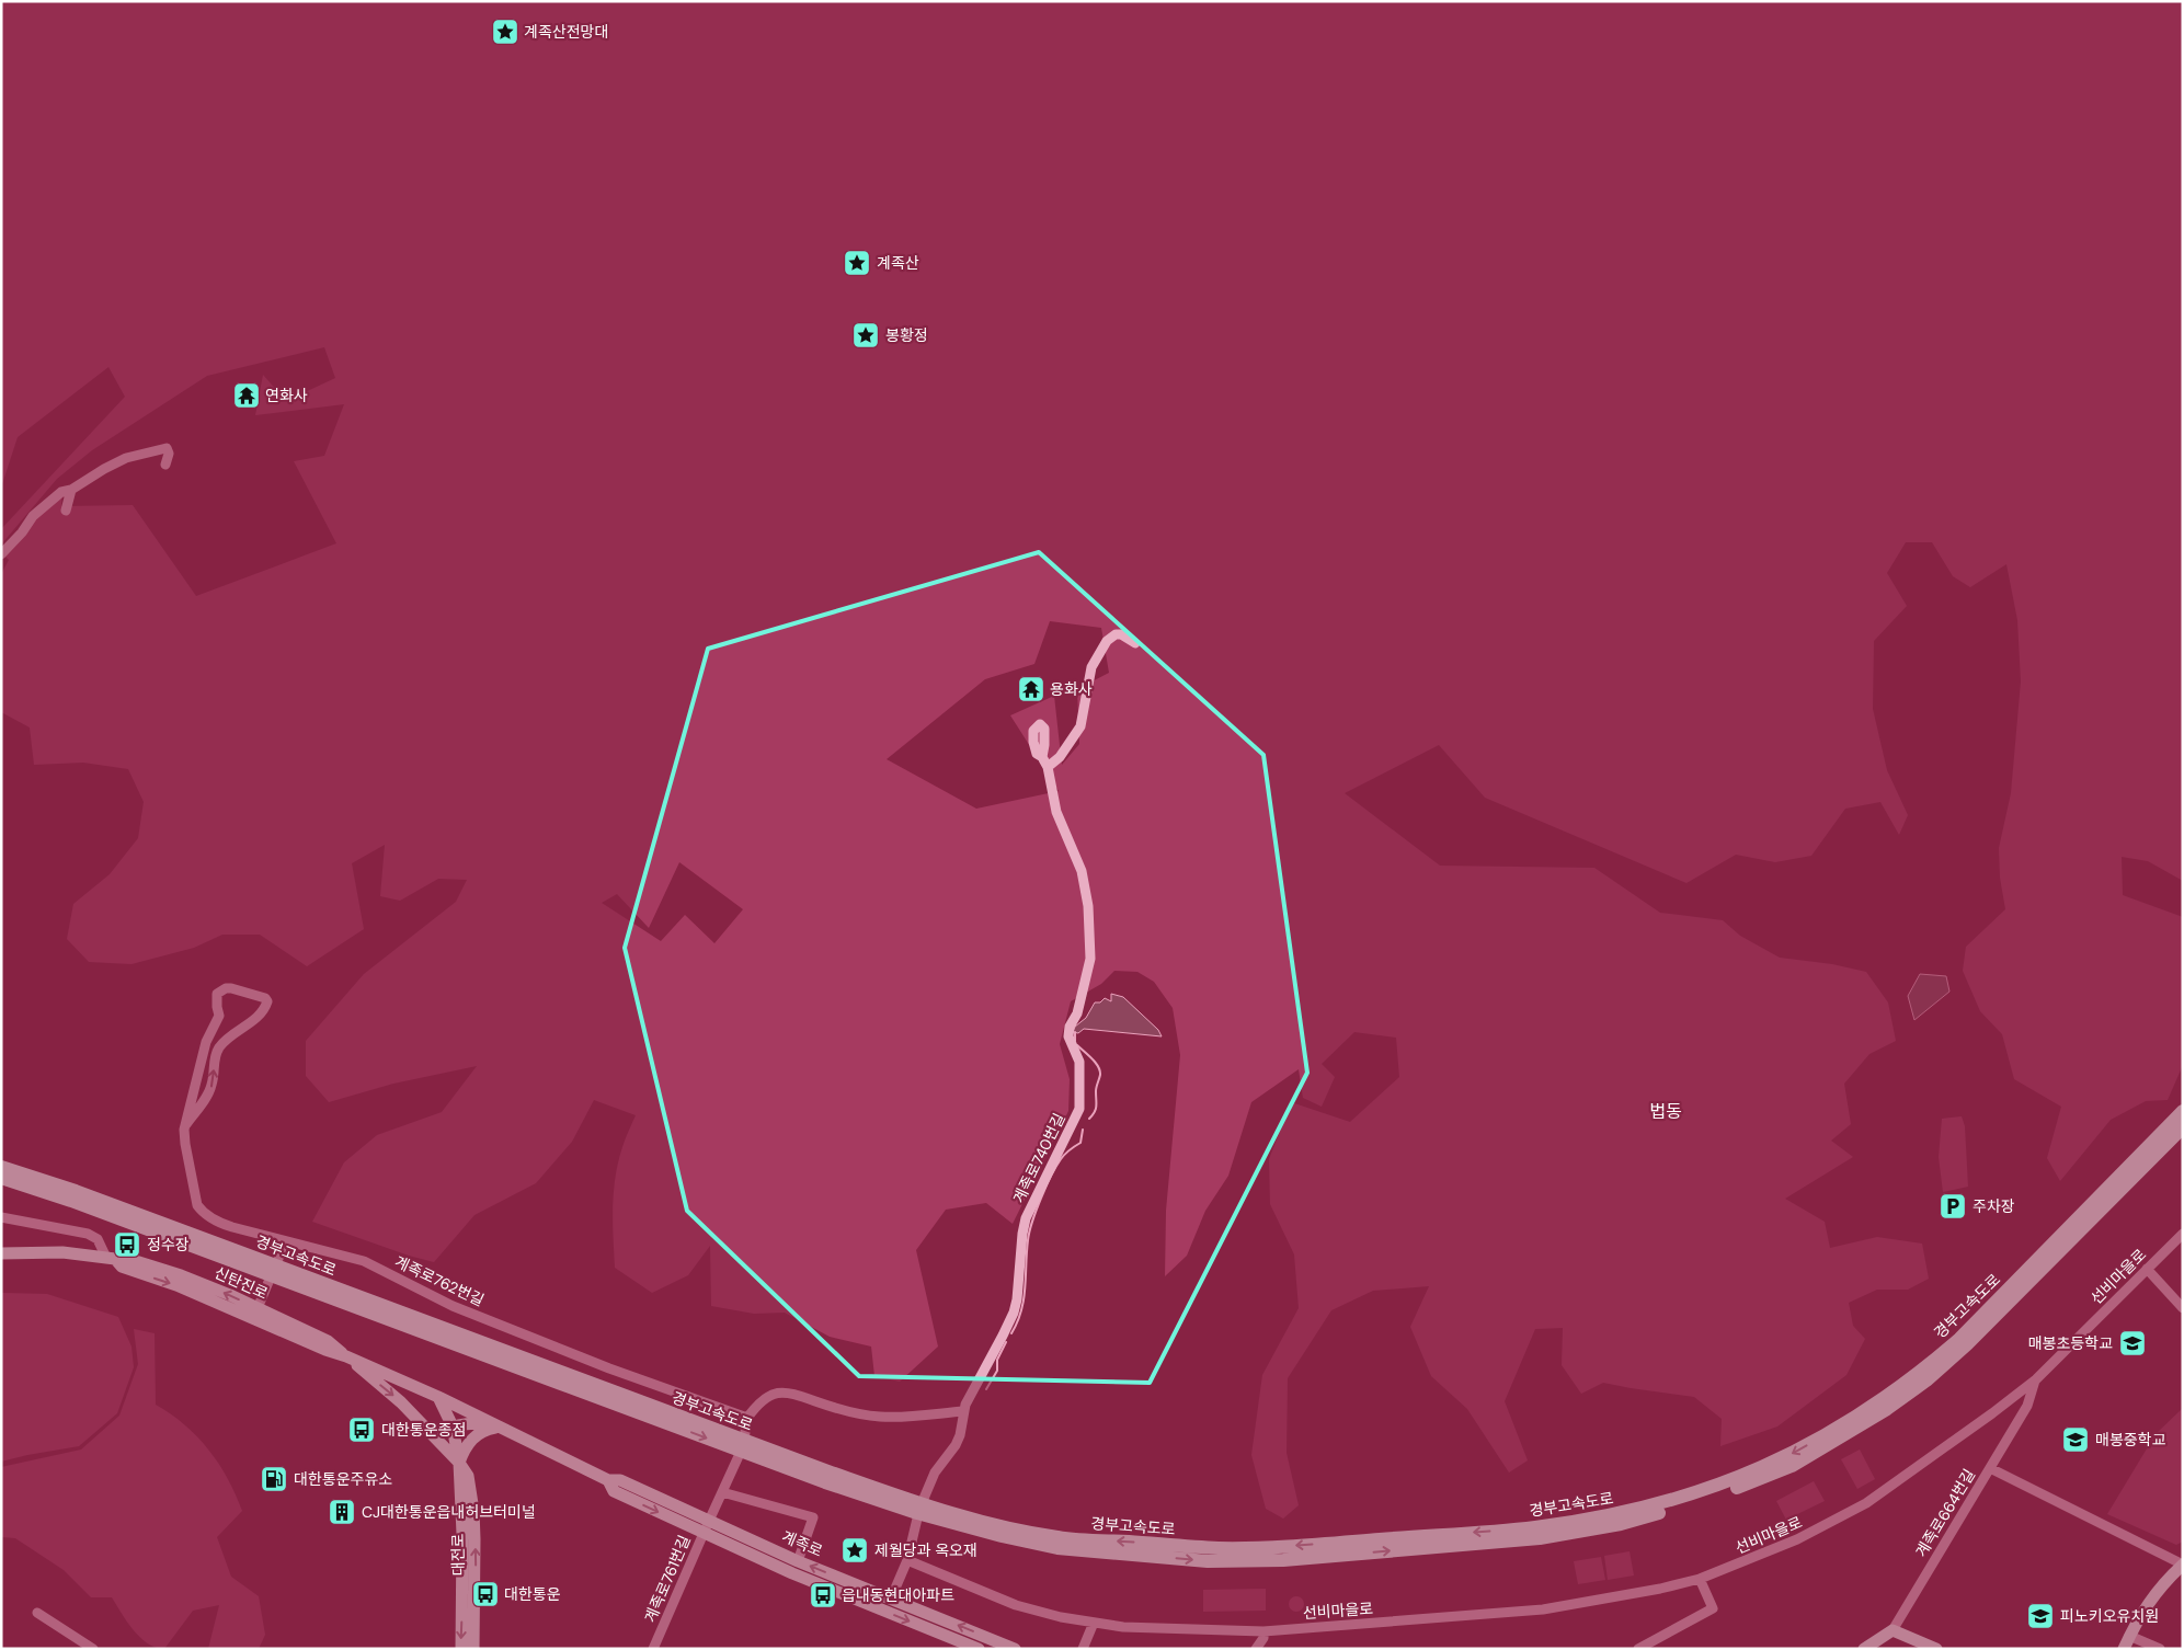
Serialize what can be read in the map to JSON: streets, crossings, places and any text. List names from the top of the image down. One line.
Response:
{"streets":{"highway":["경부고속도로"],"main road":["신탄진로","계족로664번길","계족로","대전로"],"street":["계족로740번길","선비마을로","계족로762번길","계족로761번길"]},"crossings":[["선비마을로","계족로664번길"],["신탄진로","계족로"],["신탄진로","대전로"],["계족로","대전로"],["계족로","계족로761번길"]],"districts":["법동"],"places":{"place":["계족산전망대","계족산","봉황정","제월당과 옥오재"],"temple":["연화사","용화사"],"parking":["주차장"],"bus stop":["정수장","대한통운종점","대한통운","읍내동현대아파트"],"school or university":["매봉초등학교","매봉중학교","피노키오유치원"],"fuel station":["대한통운주유소"],"building":["CJ대한통운읍내허브터미널"]}}
